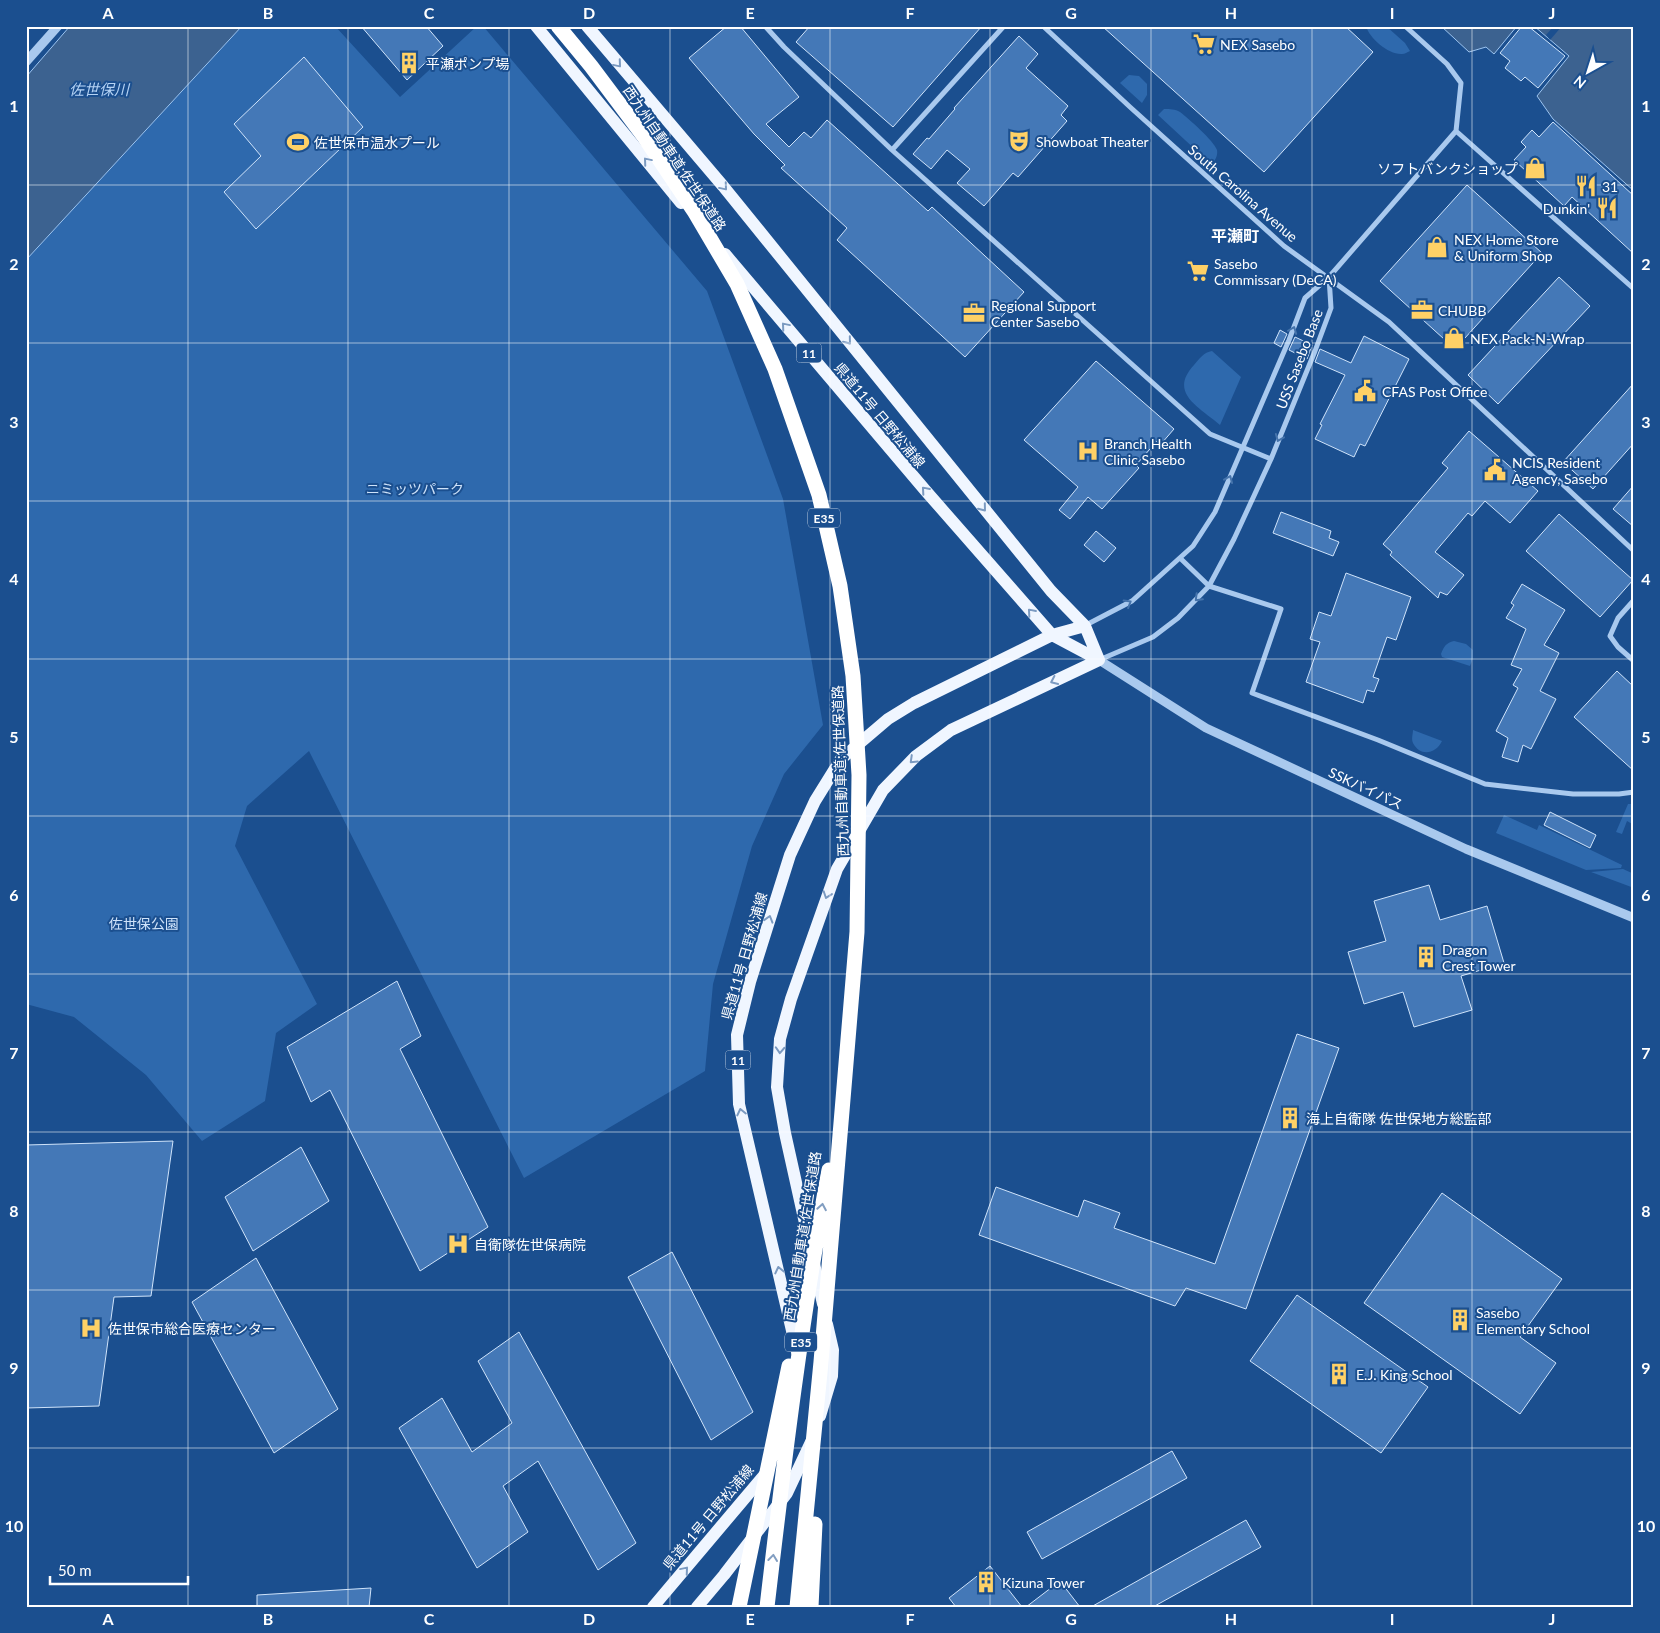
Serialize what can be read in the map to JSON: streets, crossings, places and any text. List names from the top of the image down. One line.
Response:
{"streets":{"highway":["西九州自動車道;佐世保道路","E35"],"main road":["11","県道11号 日野松浦線"],"street":["South Carolina Avenue","USS Sasebo Base","SSKバイパス"]},"crossings":[["South Carolina Avenue","USS Sasebo Base"],["USS Sasebo Base","県道11号 日野松浦線"],["USS Sasebo Base","SSKバイパス"],["県道11号 日野松浦線","SSKバイパス"]],"districts":["平瀬町"],"water":["佐世保川"],"parks":["ニミッツパーク","佐世保公園"],"places":{"supermarket":["NEX Sasebo","Sasebo Commissary (DeCA)"],"building":["平瀬ポンプ場","Dragon Crest Tower","海上自衛隊 佐世保地方総監部","Sasebo Elementary School","E.J. King School","Kizuna Tower"],"theatre":["Showboat Theater"],"sports":["佐世保市温水プール"],"shop":["ソフトバンクショップ","NEX Home Store & Uniform Shop","NEX Pack-N-Wrap"],"restaurant":["31","Dunkin'"],"office":["CHUBB","Regional Support Center Sasebo"],"public building":["CFAS Post Office","NCIS Resident Agency, Sasebo"],"hospital":["Branch Health Clinic Sasebo","自衛隊佐世保病院","佐世保市総合医療センター"]},"scale_bar":"50 m","north":"bottom left","grid":{"columns":["A","B","C","D","E","F","G","H","I","J"],"rows":["1","2","3","4","5","6","7","8","9","10"]}}
